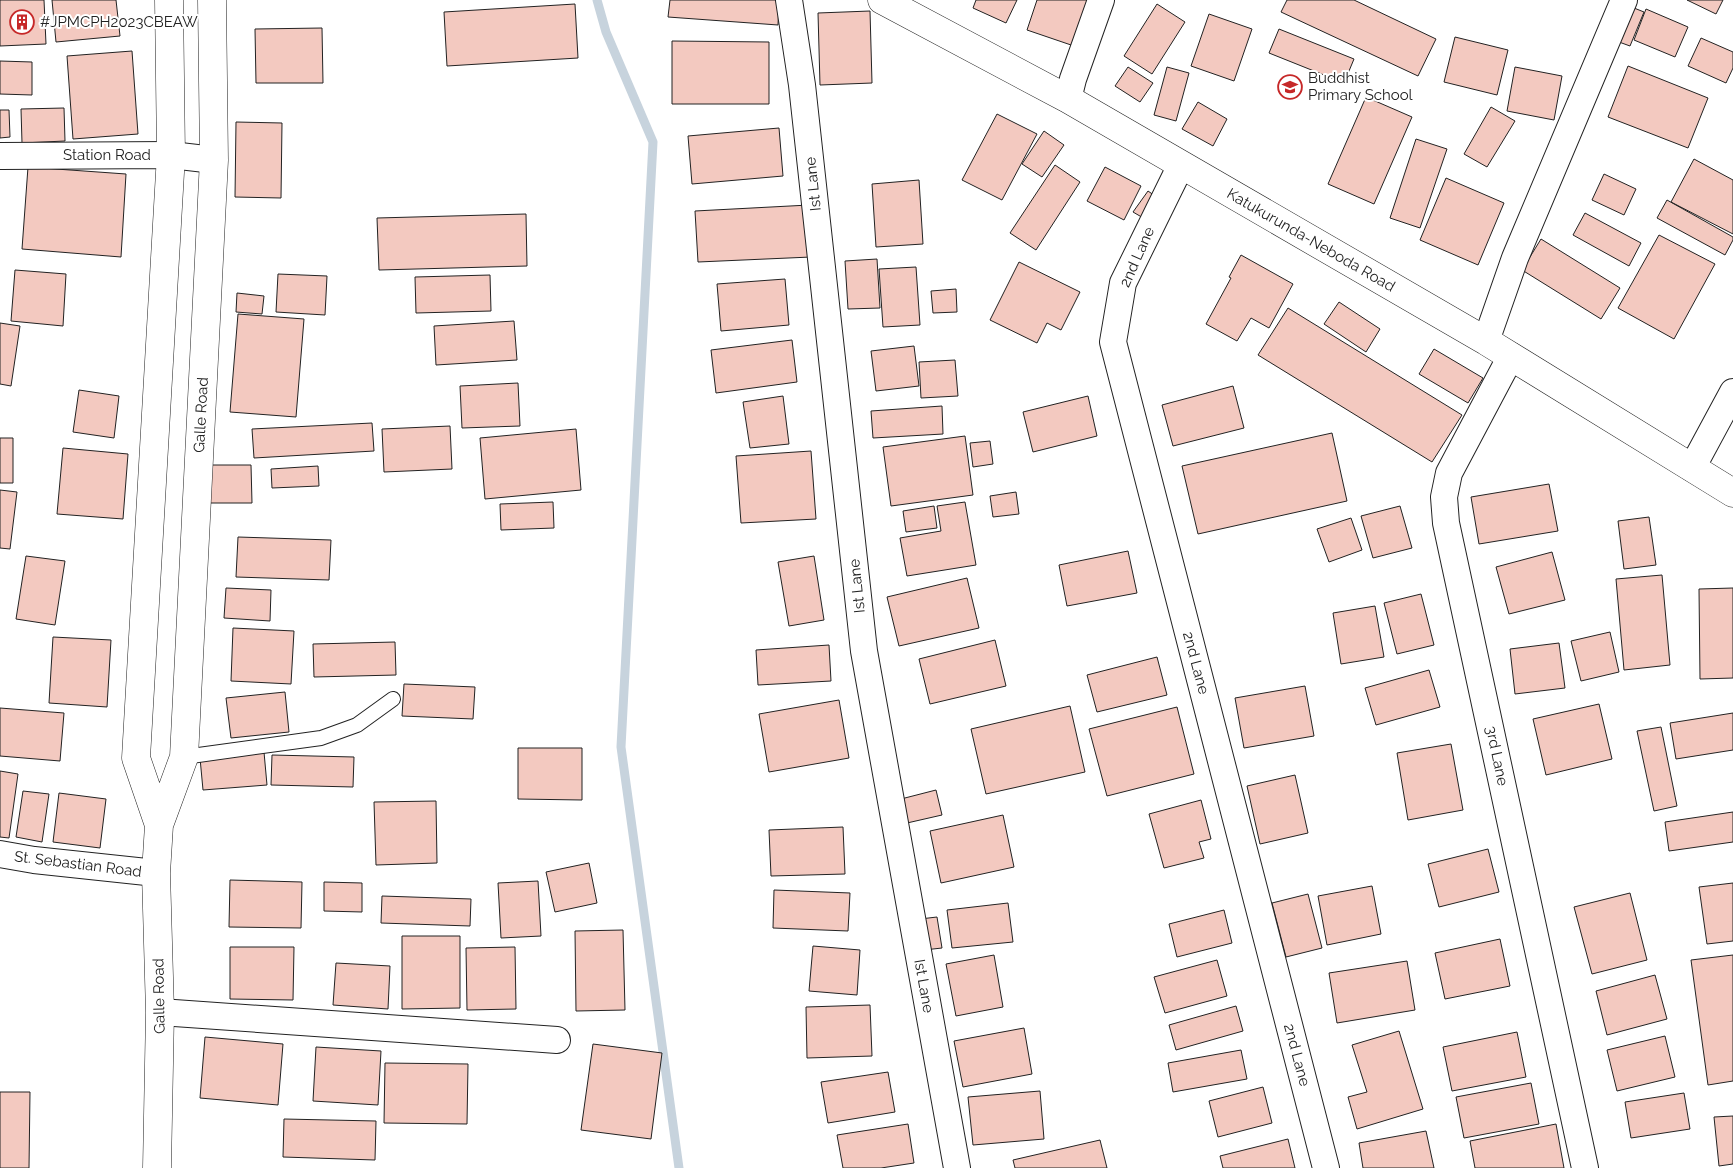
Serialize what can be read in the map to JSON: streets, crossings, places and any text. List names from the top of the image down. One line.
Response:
{"streets":{"main road":["Katukurunda-Neboda Road","Galle Road"],"street":["Station Road","Ist Lane","2nd Lane","3rd Lane","St. Sebastian Road"]},"crossings":[["Station Road","Galle Road"],["Katukurunda-Neboda Road","2nd Lane"],["Katukurunda-Neboda Road","3rd Lane"],["Galle Road","St. Sebastian Road"]],"places":{"building":["#JPMCPH2023CBEAW"],"school or university":["Buddhist Primary School"]}}
